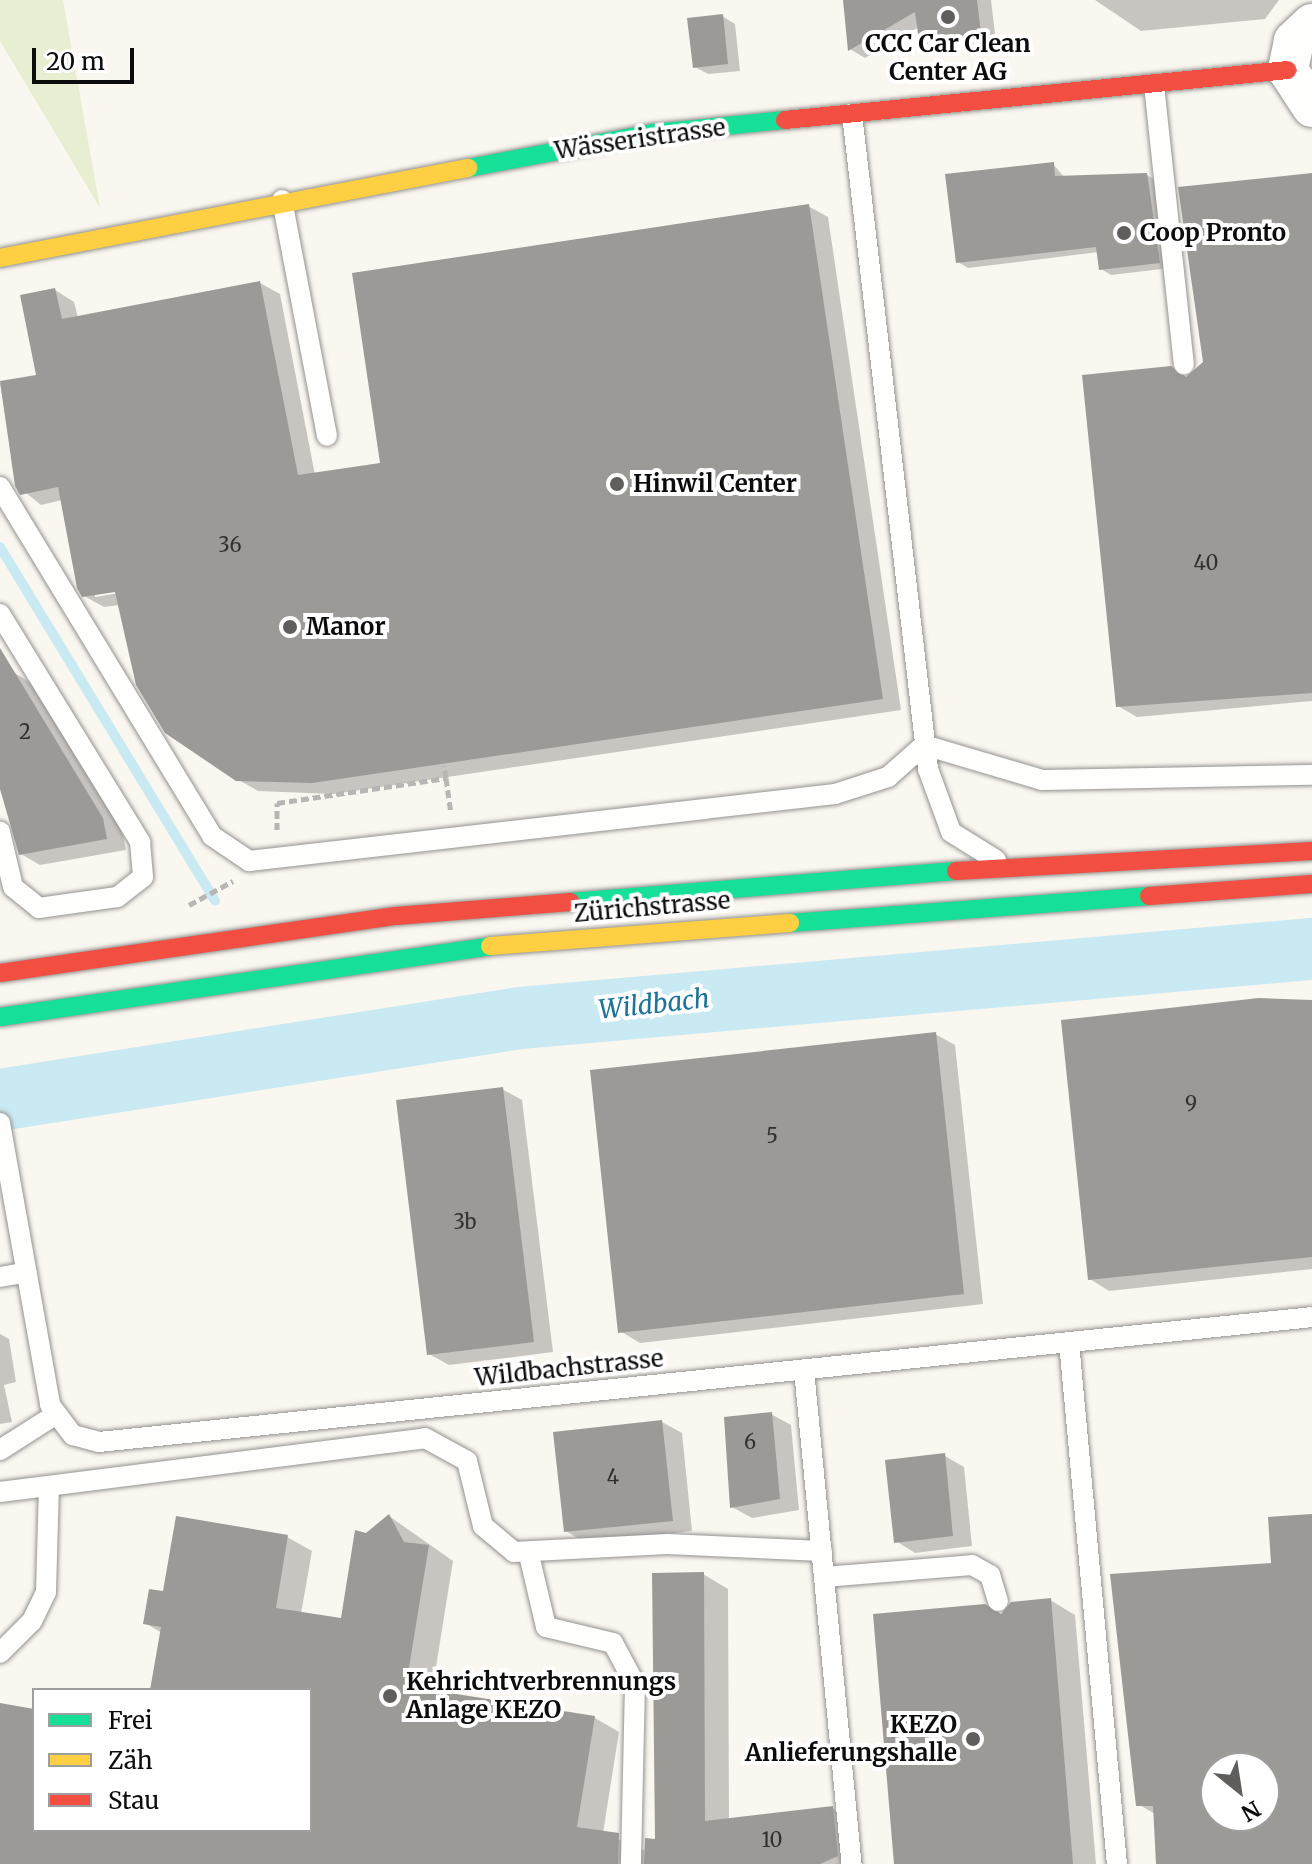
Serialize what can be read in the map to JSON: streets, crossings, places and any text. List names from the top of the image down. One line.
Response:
{"streets":{"main road":["Wässeristrasse","Zürichstrasse"],"lane":["Wildbachstrasse"]},"water":["Wildbach"],"places":["CCC Car Clean Center AG","Coop Pronto","Hinwil Center","Manor","Kehrichtverbrennungs Anlage KEZO","KEZO Anlieferungshalle"],"house_numbers":["36","40","2","9","5","3b","6","4","10"],"legend":["Frei","Zäh","Stau"],"scale_bar":"20 m","north":"bottom right"}
